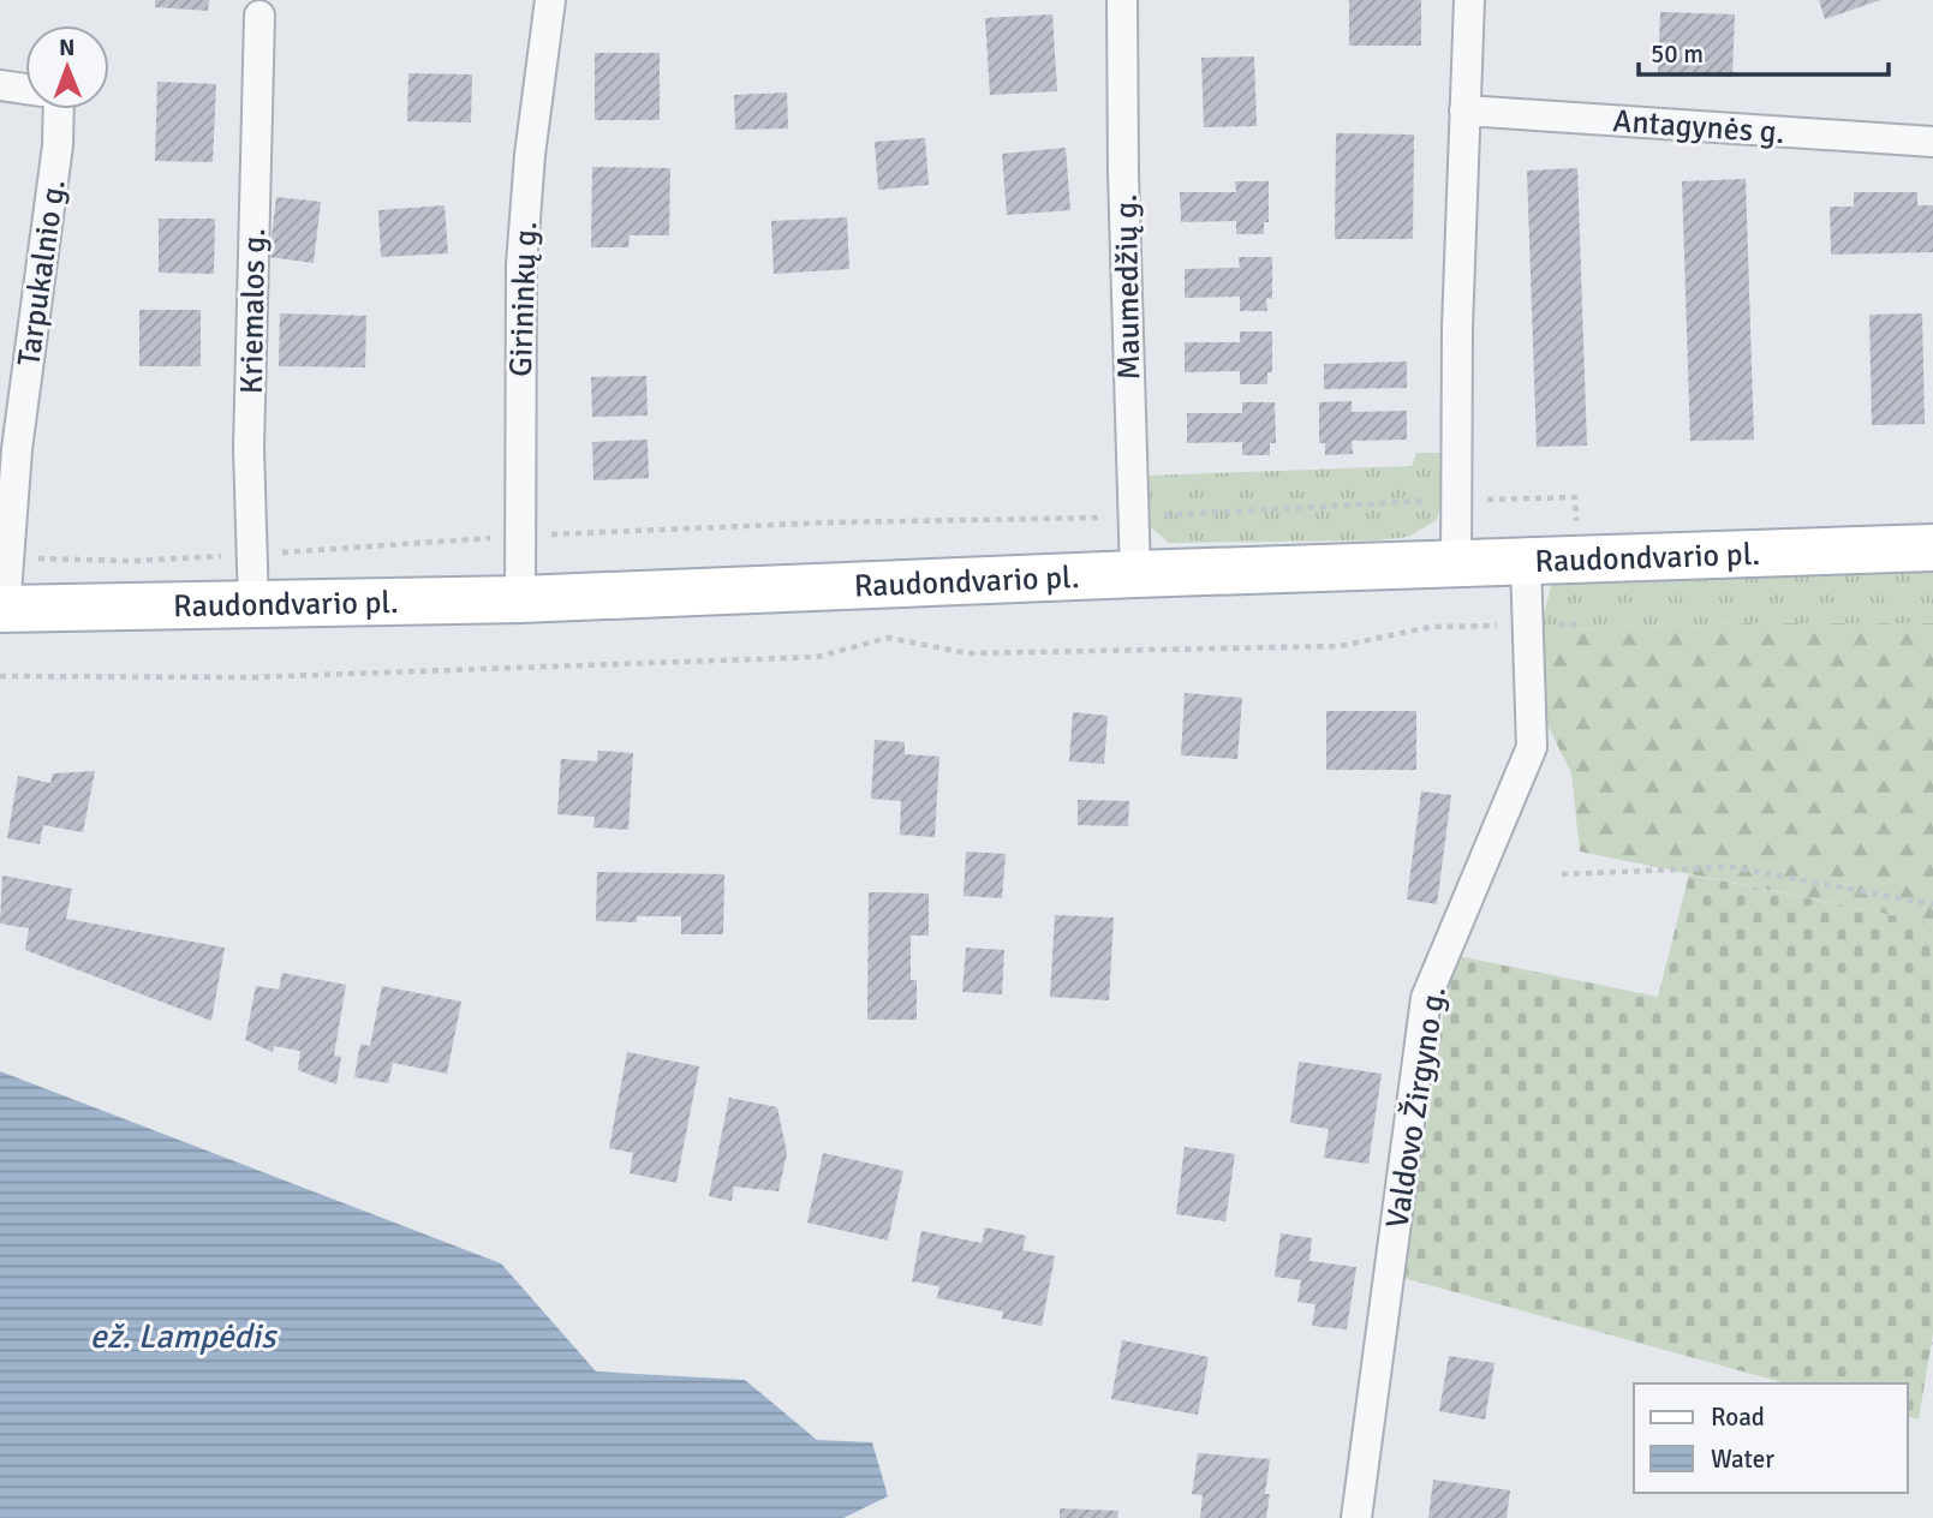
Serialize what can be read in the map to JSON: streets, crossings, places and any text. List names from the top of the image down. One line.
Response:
{"streets":{"main road":["Raudondvario pl."],"street":["Antagynės g.","Tarpukalnio g.","Maumedžių g.","Girininkų g.","Kriemalos g.","Valdovo Žirgyno g."]},"crossings":[["Tarpukalnio g.","Raudondvario pl."],["Maumedžių g.","Raudondvario pl."],["Girininkų g.","Raudondvario pl."],["Kriemalos g.","Raudondvario pl."],["Raudondvario pl.","Valdovo Žirgyno g."]],"water":["ež. Lampėdis"],"legend":["Road","Water"],"scale_bar":"50 m","north":"top"}
